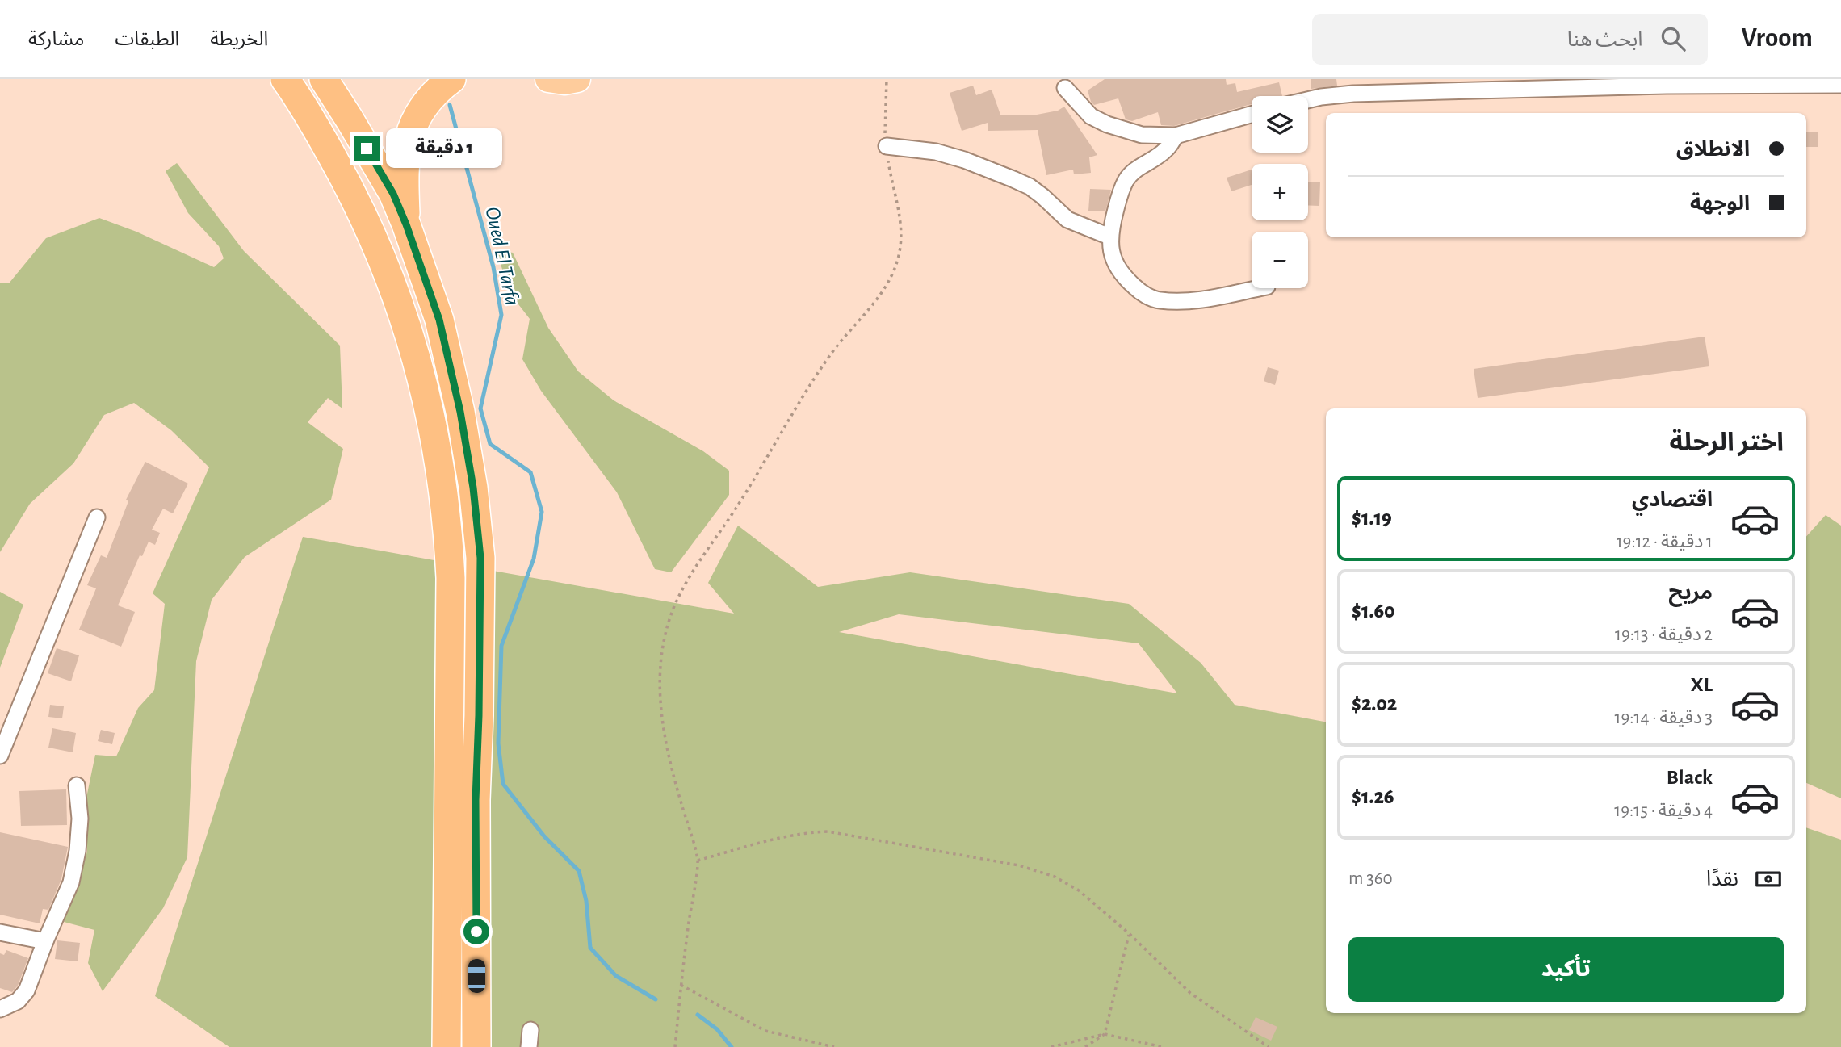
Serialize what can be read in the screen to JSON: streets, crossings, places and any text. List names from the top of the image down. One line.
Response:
{"water":["Oued El Tarfa"],"page":{"header":"Vroom","search":"ابحث هنا","nav":["الخريطة","الطبقات","مشاركة"],"map_buttons":["+","−"],"banner":["الانطلاق","الوجهة"],"bubble":"1 دقيقة","heading":"اختر الرحلة","list":[{"name":"اقتصادي","note":"1 دقيقة · 19:12","value":"$1.19"},{"name":"مريح","note":"2 دقيقة · 19:13","value":"$1.60"},{"name":"XL","note":"3 دقيقة · 19:14","value":"$2.02"},{"name":"Black","note":"4 دقيقة · 19:15","value":"$1.26"}],"pay":["نقدًا","360 m"],"buttons":"تأكيد"}}
